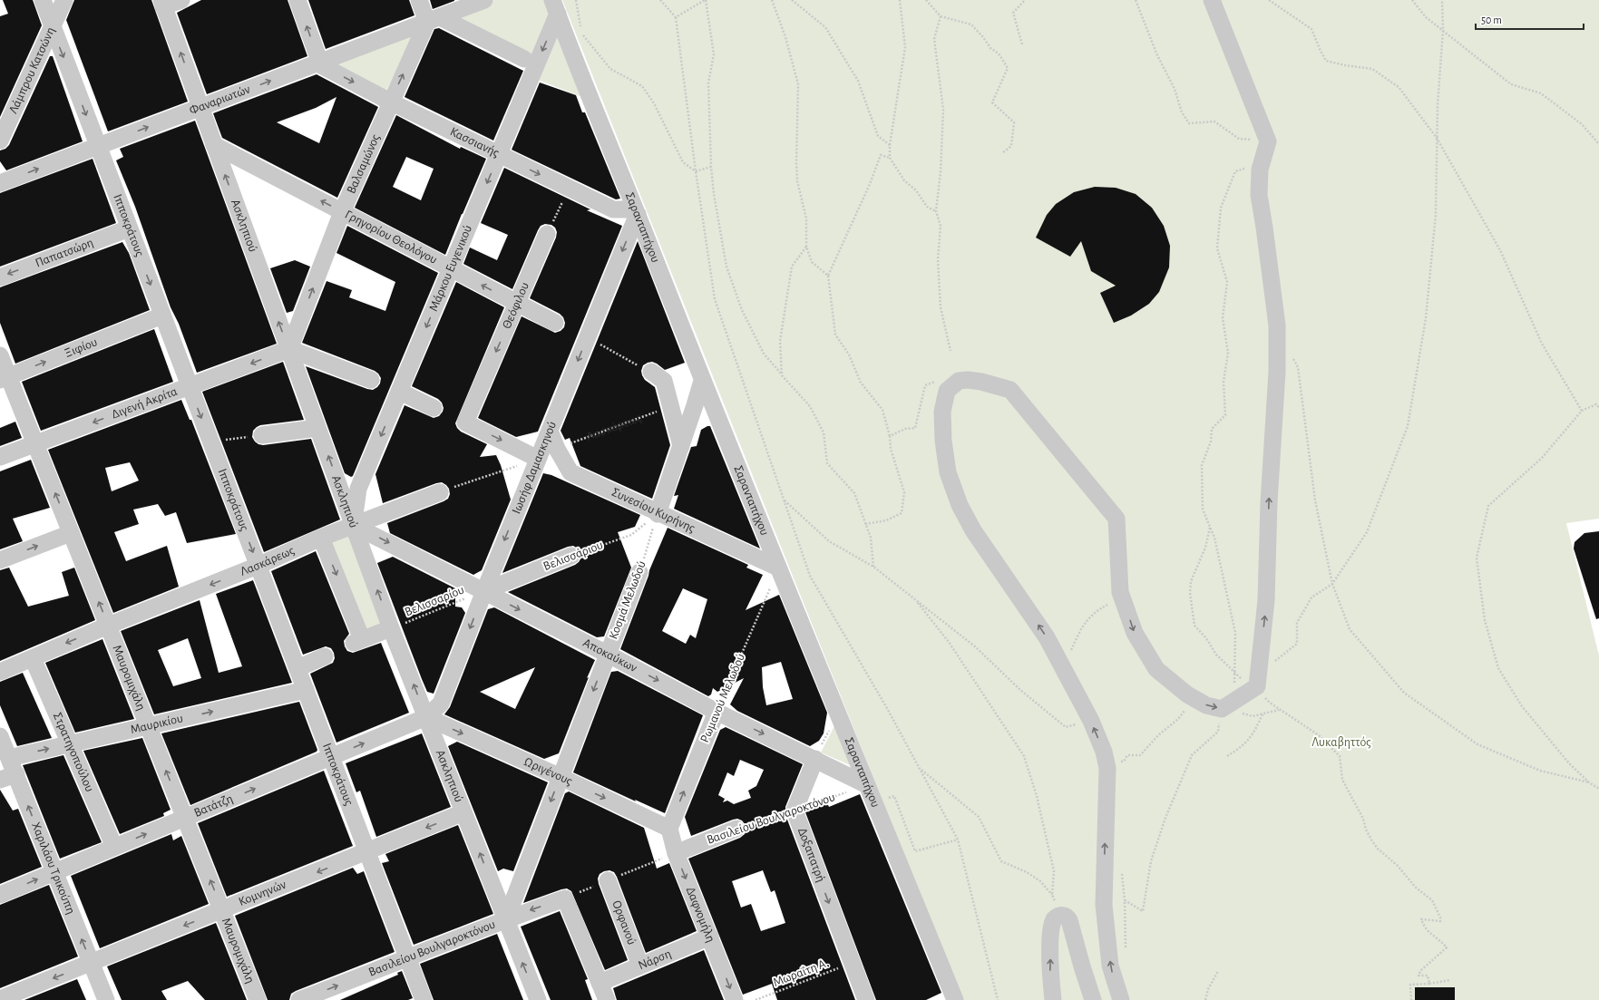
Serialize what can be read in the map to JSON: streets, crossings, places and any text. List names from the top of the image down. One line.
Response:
{"streets":{"street":["Λάμπρου Κατσώνη","Φαναριωτών","Κασσιανής","Βαλσαμώνος","Ιπποκράτους","Ασκληπιού","Σαρανταπήχου","Γρηγορίου Θεολόγου","Παπατσώρη","Μάρκου Ευγενικού","Θεόφιλου","Ξιφίου","Διγενή Ακρίτα","Λασκάρεως","Ιωσήφ Δαμασκηνού","Συνεσίου Κυρήνης","Βελισσάριου","Κοσμά Μελωδού","Αποκαύκων","Μαυρομιχάλη","Ρωμανού Μελωδού","Μαυρικίου","Στρατηγοπούλου","Ωριγένους","Βατάτζη","Βασιλείου Βουλγαροκτόνου","Δοξαπατρή","Χαριλάου Τρικούπη","Κομνηνών","Δαφνομήλη","Ορφανού","Νάρση"],"path":["Βελισσαρίου","Μωραΐτη Α."]},"crossings":[["Λάμπρου Κατσώνη","Ιπποκράτους"],["Φαναριωτών","Κασσιανής"],["Φαναριωτών","Βαλσαμώνος"],["Φαναριωτών","Ιπποκράτους"],["Φαναριωτών","Ασκληπιού"],["Κασσιανής","Βαλσαμώνος"],["Κασσιανής","Σαρανταπήχου"],["Κασσιανής","Μάρκου Ευγενικού"],["Κασσιανής","Ιωσήφ Δαμασκηνού"],["Βαλσαμώνος","Ασκληπιού"],["Βαλσαμώνος","Γρηγορίου Θεολόγου"],["Βαλσαμώνος","Διγενή Ακρίτα"],["Ιπποκράτους","Παπατσώρη"],["Ιπποκράτους","Ξιφίου"],["Ιπποκράτους","Διγενή Ακρίτα"],["Ιπποκράτους","Λασκάρεως"],["Ιπποκράτους","Μαυρικίου"],["Ιπποκράτους","Βατάτζη"],["Ιπποκράτους","Βασιλείου Βουλγαροκτόνου"],["Ιπποκράτους","Κομνηνών"],["Ασκληπιού","Γρηγορίου Θεολόγου"],["Ασκληπιού","Μάρκου Ευγενικού"],["Ασκληπιού","Διγενή Ακρίτα"],["Ασκληπιού","Λασκάρεως"],["Ασκληπιού","Ιωσήφ Δαμασκηνού"],["Ασκληπιού","Κοσμά Μελωδού"],["Ασκληπιού","Βελισσαρίου"],["Ασκληπιού","Αποκαύκων"],["Ασκληπιού","Ωριγένους"],["Ασκληπιού","Βατάτζη"],["Ασκληπιού","Βασιλείου Βουλγαροκτόνου"],["Ασκληπιού","Κομνηνών"],["Σαρανταπήχου","Μάρκου Ευγενικού"],["Σαρανταπήχου","Ιωσήφ Δαμασκηνού"],["Σαρανταπήχου","Συνεσίου Κυρήνης"],["Σαρανταπήχου","Αποκαύκων"],["Σαρανταπήχου","Ρωμανού Μελωδού"],["Σαρανταπήχου","Βασιλείου Βουλγαροκτόνου"],["Γρηγορίου Θεολόγου","Μάρκου Ευγενικού"],["Γρηγορίου Θεολόγου","Θεόφιλου"],["Μάρκου Ευγενικού","Λασκάρεως"],["Μάρκου Ευγενικού","Αποκαύκων"],["Θεόφιλου","Ιωσήφ Δαμασκηνού"],["Ξιφίου","Μαυρομιχάλη"],["Διγενή Ακρίτα","Μαυρομιχάλη"],["Λασκάρεως","Συνεσίου Κυρήνης"],["Λασκάρεως","Αποκαύκων"],["Λασκάρεως","Μαυρομιχάλη"],["Λασκάρεως","Στρατηγοπούλου"],["Ιωσήφ Δαμασκηνού","Συνεσίου Κυρήνης"],["Ιωσήφ Δαμασκηνού","Βελισσάριου"],["Ιωσήφ Δαμασκηνού","Βελισσαρίου"],["Ιωσήφ Δαμασκηνού","Αποκαύκων"],["Ιωσήφ Δαμασκηνού","Ωριγένους"],["Ιωσήφ Δαμασκηνού","Βατάτζη"],["Συνεσίου Κυρήνης","Βελισσάριου"],["Συνεσίου Κυρήνης","Κοσμά Μελωδού"],["Συνεσίου Κυρήνης","Ρωμανού Μελωδού"],["Βελισσάριου","Κοσμά Μελωδού"],["Βελισσάριου","Βελισσαρίου"],["Βελισσάριου","Αποκαύκων"],["Κοσμά Μελωδού","Αποκαύκων"],["Κοσμά Μελωδού","Ωριγένους"],["Κοσμά Μελωδού","Βασιλείου Βουλγαροκτόνου"],["Βελισσαρίου","Αποκαύκων"],["Αποκαύκων","Ρωμανού Μελωδού"],["Αποκαύκων","Βασιλείου Βουλγαροκτόνου"],["Μαυρομιχάλη","Μαυρικίου"],["Μαυρομιχάλη","Βατάτζη"],["Μαυρομιχάλη","Κομνηνών"],["Ρωμανού Μελωδού","Ωριγένους"],["Ρωμανού Μελωδού","Δαφνομήλη"],["Μαυρικίου","Στρατηγοπούλου"],["Μαυρικίου","Χαριλάου Τρικούπη"],["Στρατηγοπούλου","Βατάτζη"],["Ωριγένους","Βατάτζη"],["Ωριγένους","Δαφνομήλη"],["Βατάτζη","Χαριλάου Τρικούπη"],["Βασιλείου Βουλγαροκτόνου","Δοξαπατρή"],["Βασιλείου Βουλγαροκτόνου","Δαφνομήλη"],["Βασιλείου Βουλγαροκτόνου","Νάρση"],["Δοξαπατρή","Μωραΐτη Α."],["Χαριλάου Τρικούπη","Κομνηνών"],["Δαφνομήλη","Νάρση"],["Ορφανού","Νάρση"]],"one_way":["Φαναριωτών","Κασσιανής","Βαλσαμώνος","Ιπποκράτους","Ασκληπιού","Γρηγορίου Θεολόγου","Παπατσώρη","Μάρκου Ευγενικού","Ξιφίου","Διγενή Ακρίτα","Λασκάρεως","Ιωσήφ Δαμασκηνού","Κοσμά Μελωδού","Αποκαύκων","Μαυρομιχάλη","Ρωμανού Μελωδού","Μαυρικίου","Ωριγένους","Βατάτζη","Δοξαπατρή","Χαριλάου Τρικούπη","Κομνηνών","Δαφνομήλη"],"parks":["Λυκαβηττός"],"scale_bar":"50 m"}
